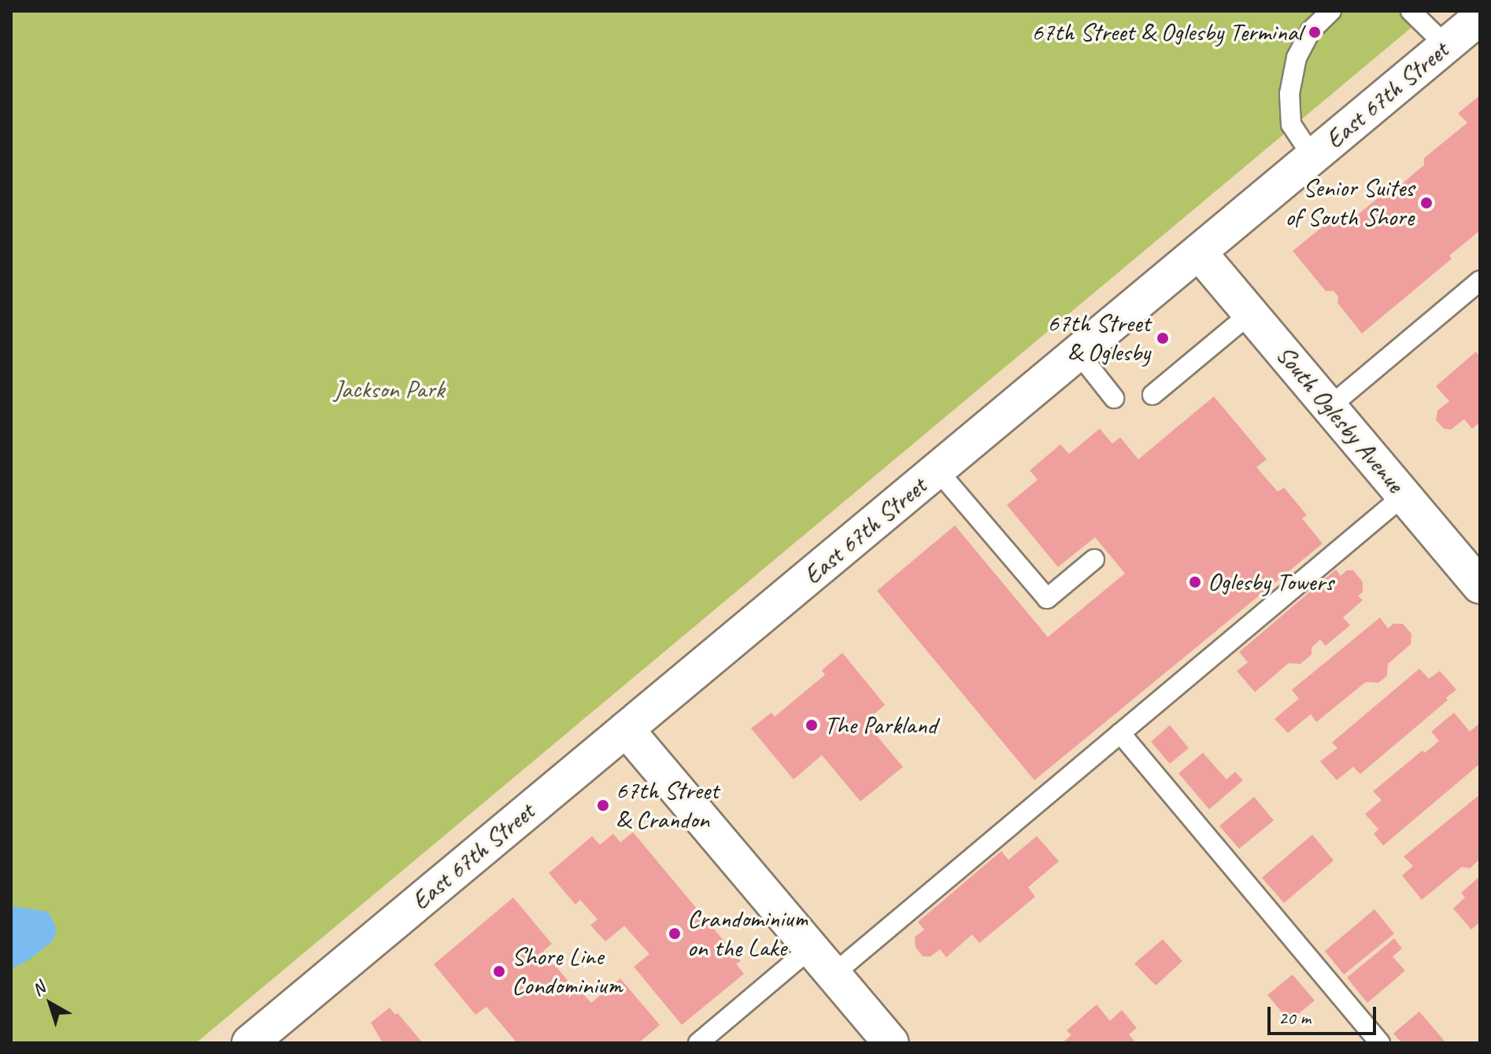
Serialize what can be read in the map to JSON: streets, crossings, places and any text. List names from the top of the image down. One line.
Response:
{"streets":{"street":["East 67th Street","South Oglesby Avenue"]},"crossings":[["East 67th Street","South Oglesby Avenue"]],"parks":["Jackson Park"],"places":["67th Street & Oglesby Terminal","Senior Suites of South Shore","67th Street & Oglesby","Oglesby Towers","The Parkland","67th Street & Crandon","Crandominium on the Lake","Shore Line Condominium"],"scale_bar":"20 m","north":"top left"}
